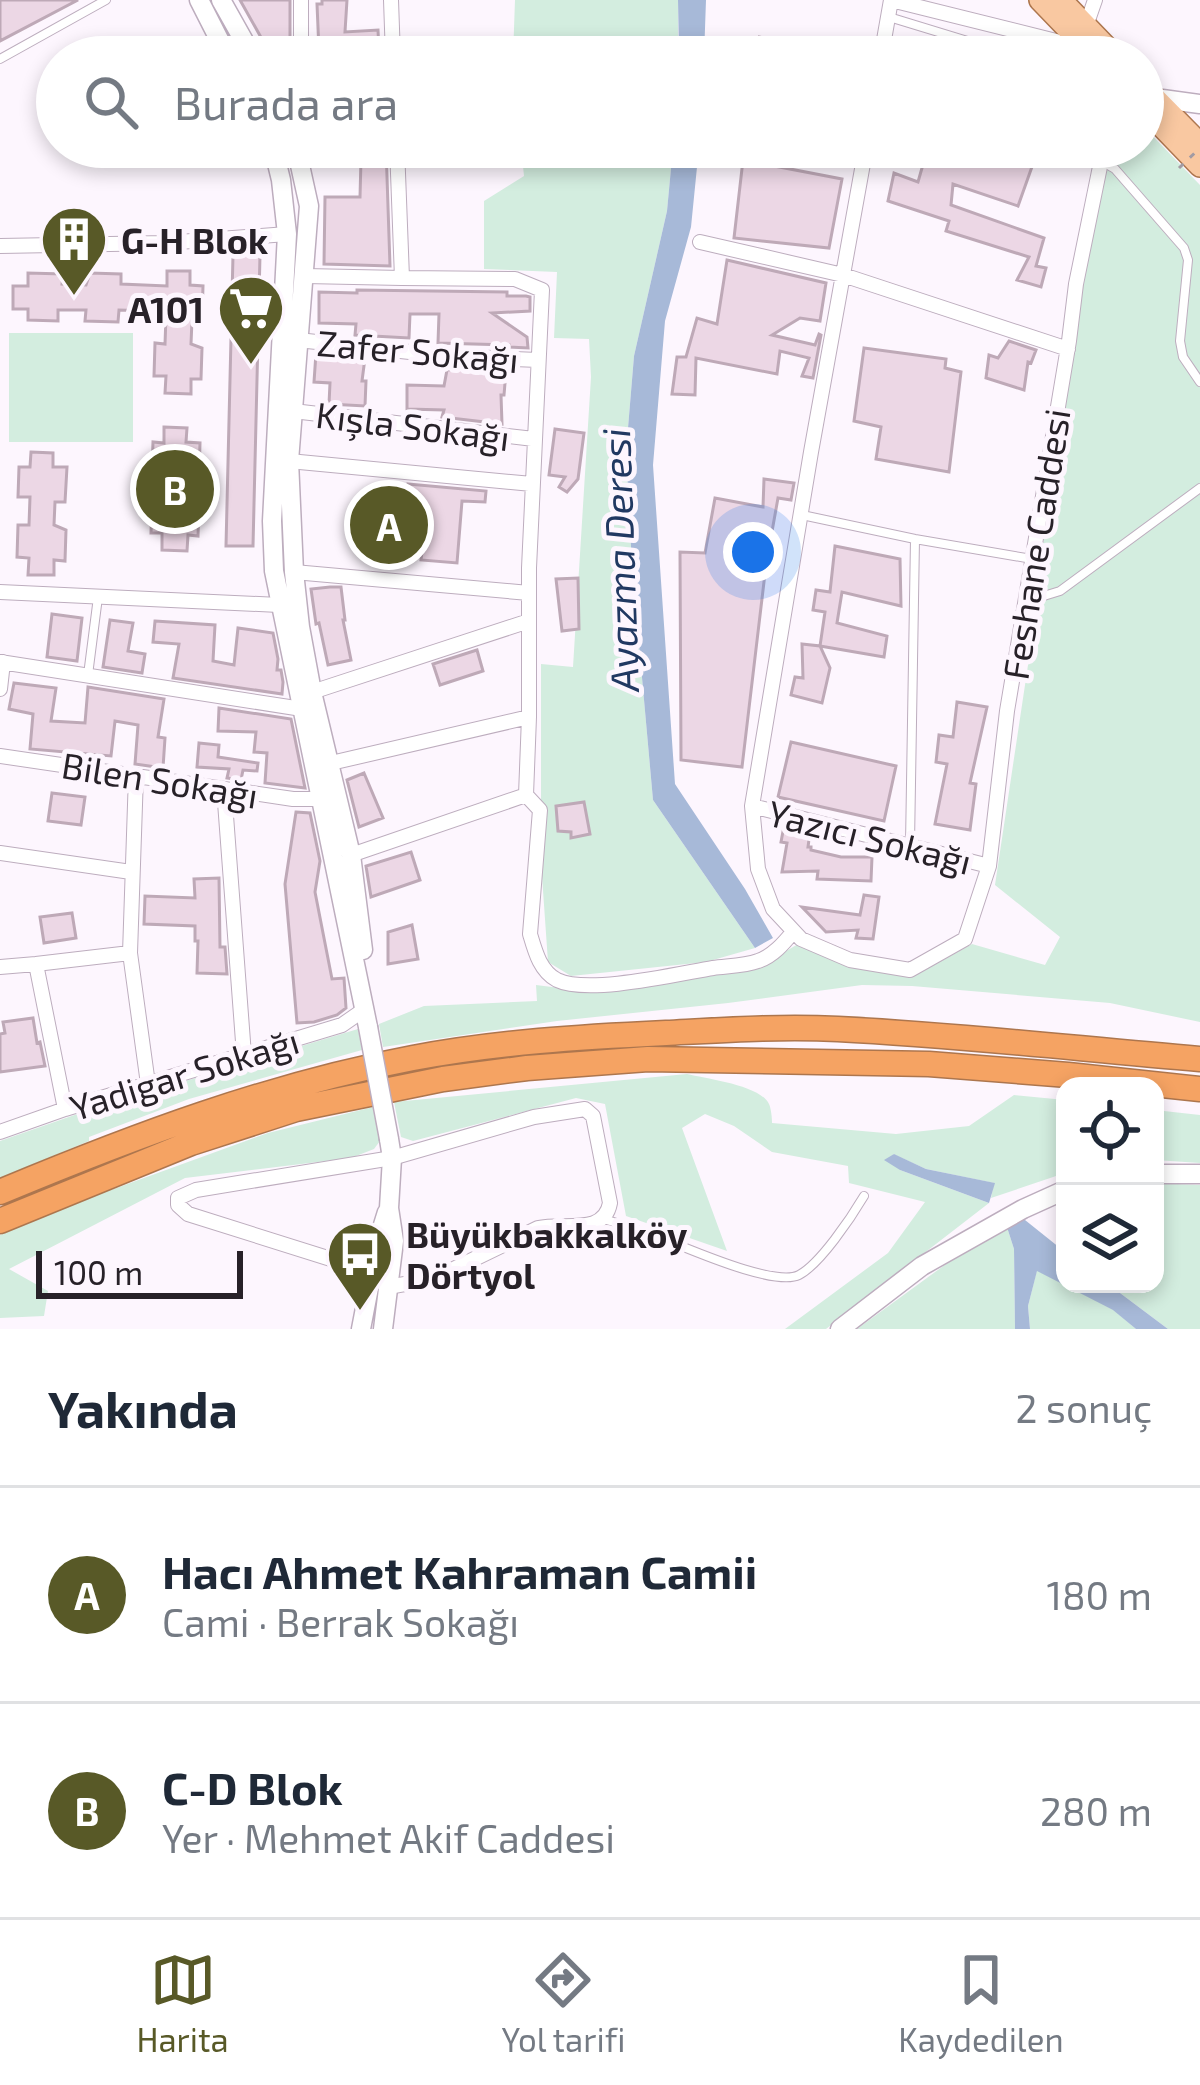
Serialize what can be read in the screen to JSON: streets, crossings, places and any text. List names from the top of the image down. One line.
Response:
{"streets":{"street":["Zafer Sokağı","Kışla Sokağı","Feshane Caddesi","Bilen Sokağı","Yazıcı Sokağı","Yadigar Sokağı"]},"crossings":[["Feshane Caddesi","Yazıcı Sokağı"]],"water":["Ayazma Deresi"],"places":{"building":["G-H Blok"],"supermarket":["A101"],"bus stop":["Büyükbakkalköy Dörtyol"]},"scale_bar":"100 m","page":{"search":"Burada ara","pins":["B","A"],"scale":"100 m","heading":["Yakında","2 sonuç"],"list":[{"mark":"A","name":"Hacı Ahmet Kahraman Camii","note":"Cami · Berrak Sokağı","value":"180 m"},{"mark":"B","name":"C-D Blok","note":"Yer · Mehmet Akif Caddesi","value":"280 m"}],"nav":["Harita","Yol tarifi","Kaydedilen"]}}
